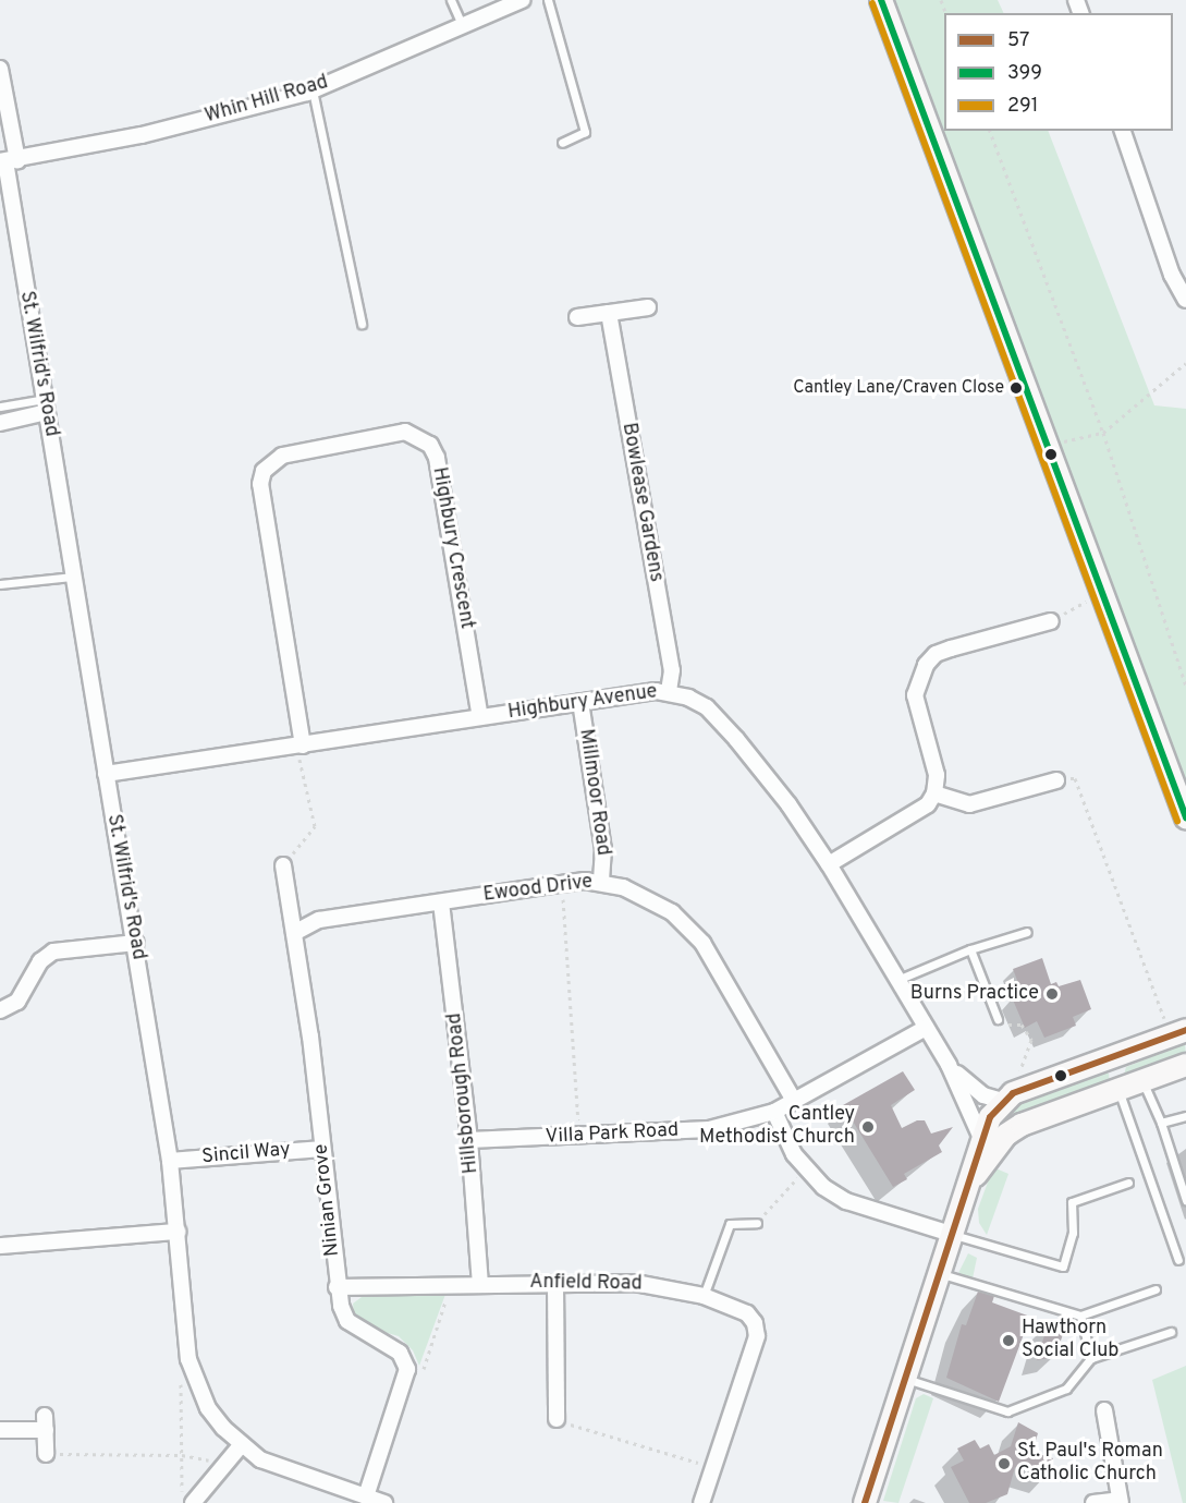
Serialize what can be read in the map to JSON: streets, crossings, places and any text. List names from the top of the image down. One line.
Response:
{"streets":{"street":["Whin Hill Road","St. Wilfrid's Road","Bowlease Gardens","Highbury Crescent","Highbury Avenue","Millmoor Road","Ewood Drive","Hillsborough Road","Villa Park Road","Sincil Way","Ninian Grove","Anfield Road"]},"crossings":[["Whin Hill Road","St. Wilfrid's Road"],["St. Wilfrid's Road","Highbury Avenue"],["St. Wilfrid's Road","Sincil Way"],["Bowlease Gardens","Highbury Avenue"],["Highbury Crescent","Highbury Avenue"],["Highbury Avenue","Millmoor Road"],["Highbury Avenue","Villa Park Road"],["Millmoor Road","Ewood Drive"],["Ewood Drive","Hillsborough Road"],["Ewood Drive","Villa Park Road"],["Ewood Drive","Ninian Grove"],["Hillsborough Road","Villa Park Road"],["Hillsborough Road","Anfield Road"],["Sincil Way","Ninian Grove"],["Ninian Grove","Anfield Road"]],"places":["Cantley Lane/Craven Close","Burns Practice","Cantley Methodist Church","Hawthorn Social Club","St. Paul's Roman Catholic Church"],"lines":["transit line 399","transit line 291","transit line 57"],"legend":["57","399","291"]}
